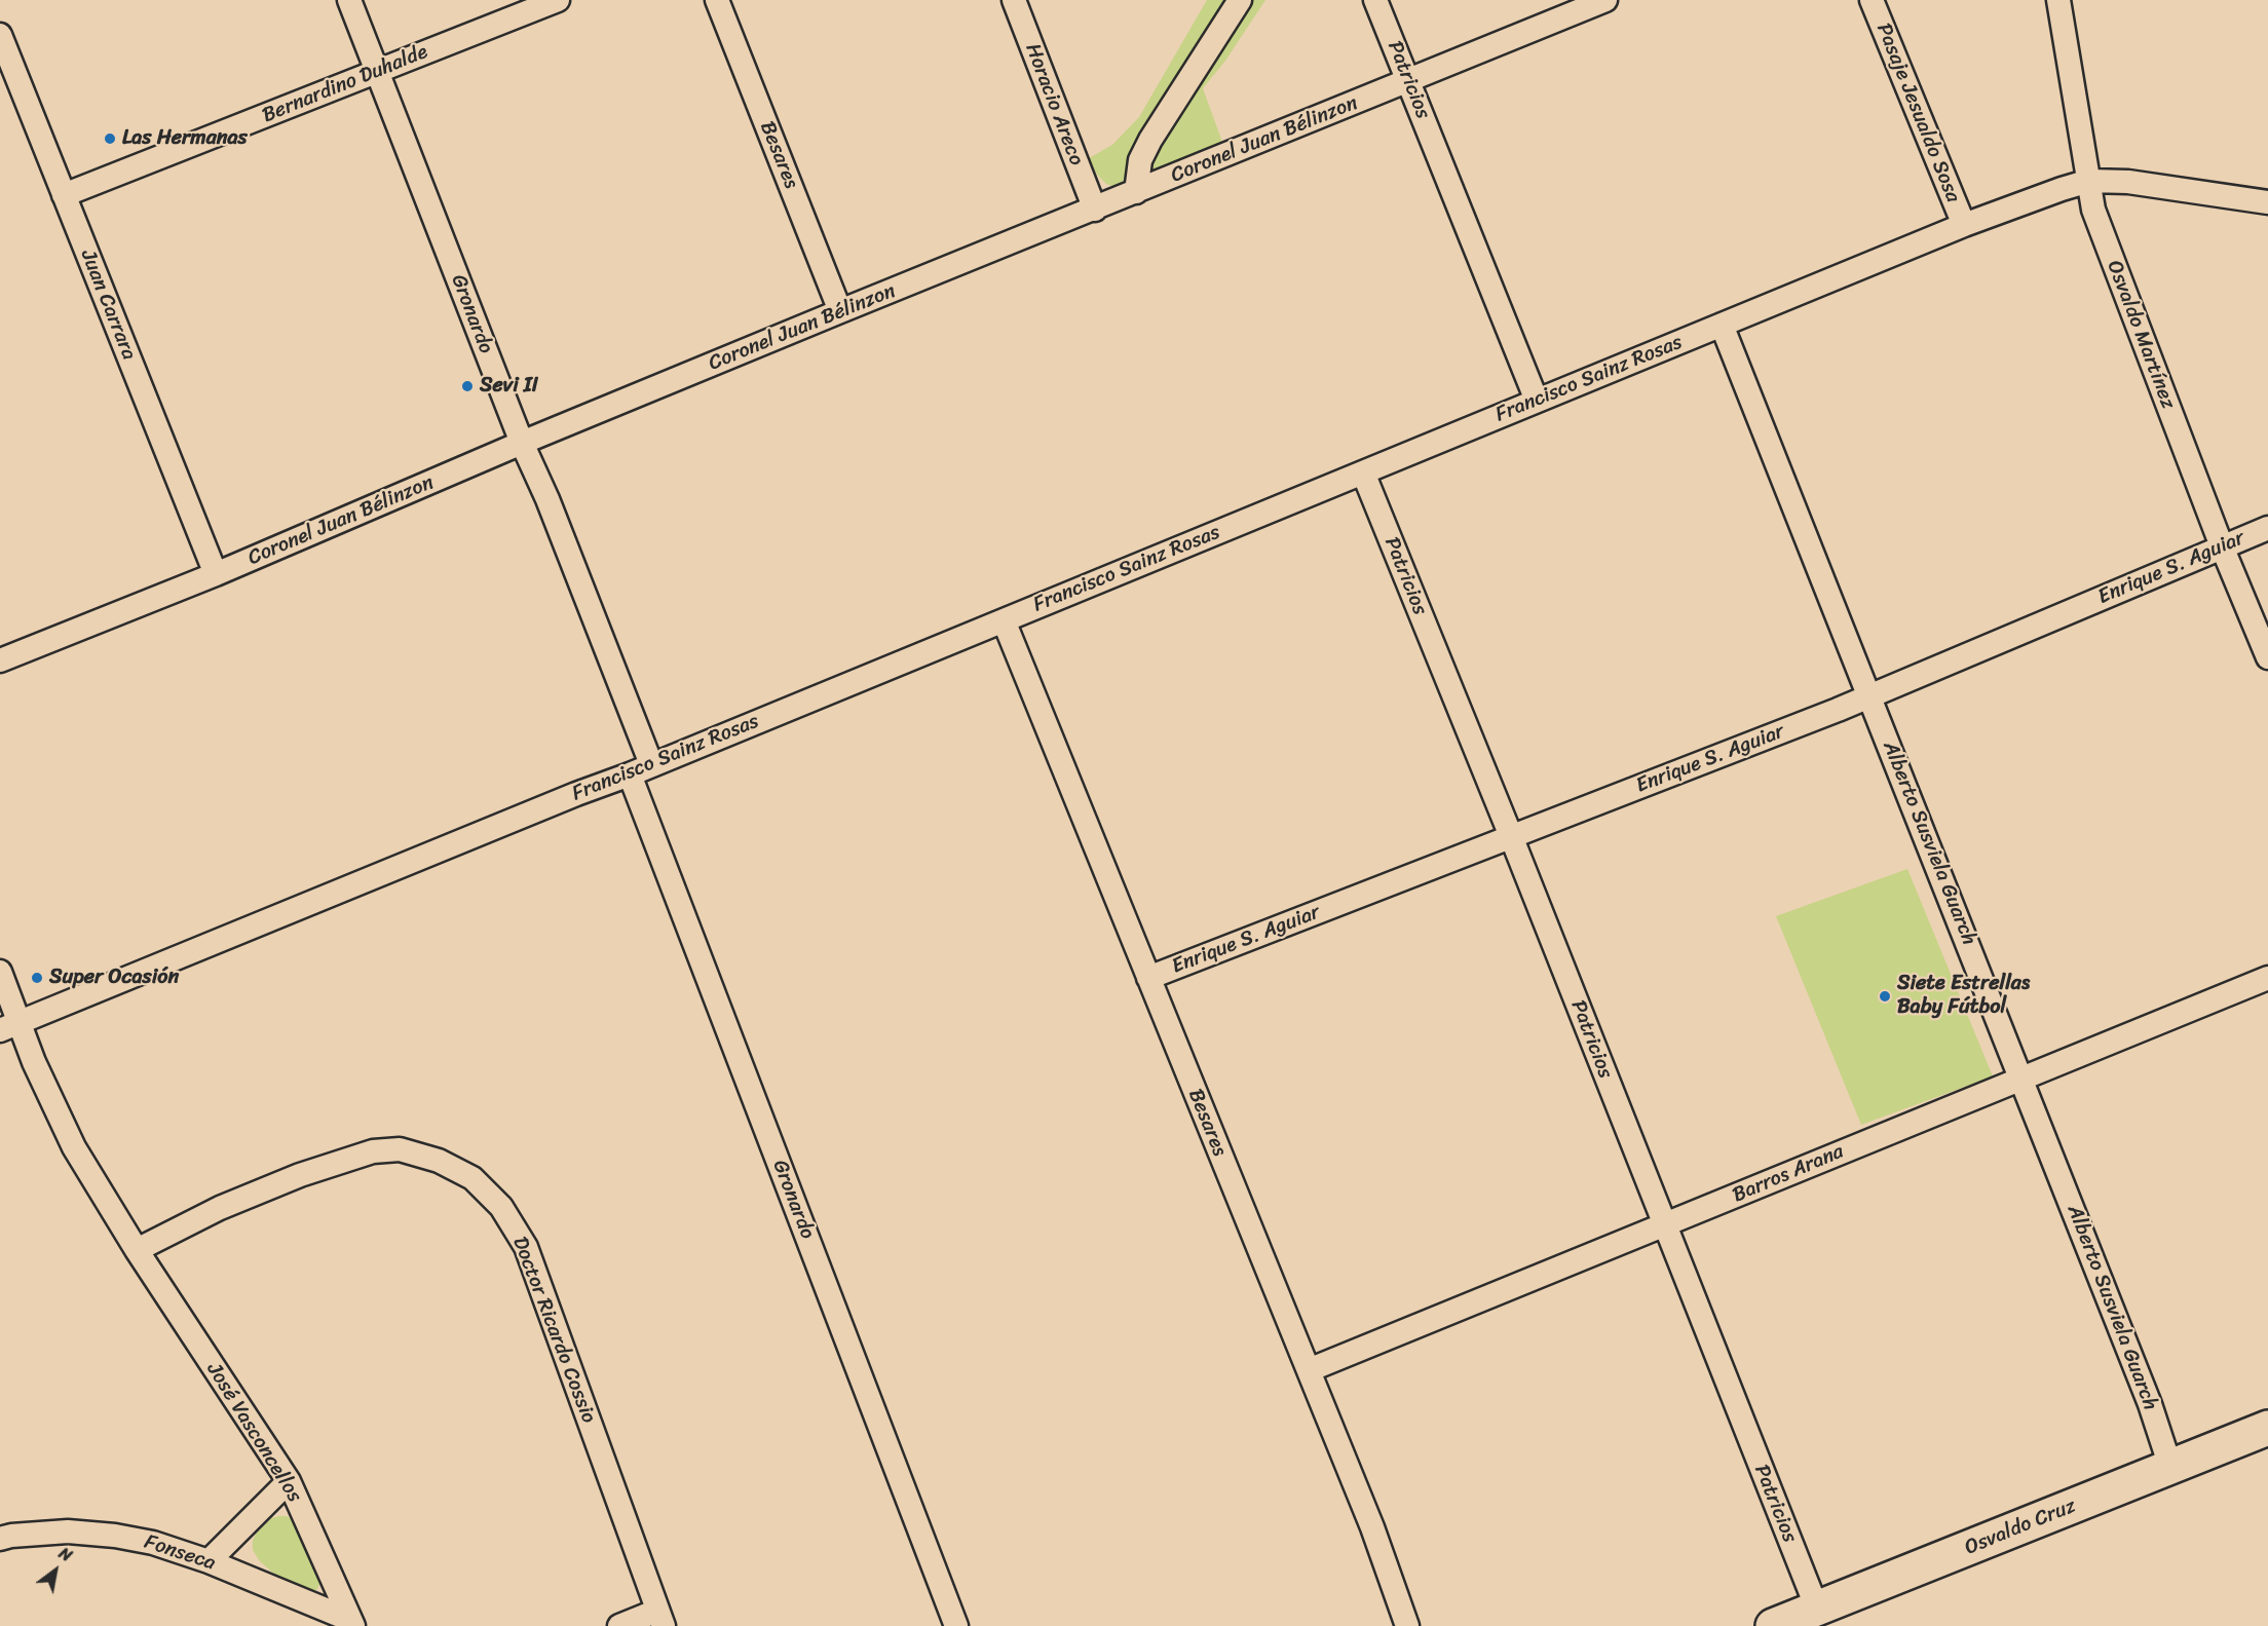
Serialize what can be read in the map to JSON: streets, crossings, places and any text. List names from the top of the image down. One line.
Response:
{"streets":{"street":["Patricios","Bernardino Duhalde","Horacio Areco","Pasaje Jesualdo Sosa","Coronel Juan Bélinzon","Besares","Juan Carrara","Gronardo","Osvaldo Martínez","Francisco Sainz Rosas","Enrique S. Aguiar","Alberto Susviela Guarch","Barros Arana","Doctor Ricardo Cossio","José Vasconcellos","Osvaldo Cruz","Fonseca"]},"crossings":[["Patricios","Coronel Juan Bélinzon"],["Patricios","Francisco Sainz Rosas"],["Patricios","Enrique S. Aguiar"],["Patricios","Barros Arana"],["Patricios","Osvaldo Cruz"],["Bernardino Duhalde","Juan Carrara"],["Bernardino Duhalde","Gronardo"],["Horacio Areco","Coronel Juan Bélinzon"],["Pasaje Jesualdo Sosa","Francisco Sainz Rosas"],["Coronel Juan Bélinzon","Besares"],["Coronel Juan Bélinzon","Juan Carrara"],["Coronel Juan Bélinzon","Gronardo"],["Besares","Francisco Sainz Rosas"],["Besares","Enrique S. Aguiar"],["Besares","Barros Arana"],["Gronardo","Francisco Sainz Rosas"],["Osvaldo Martínez","Francisco Sainz Rosas"],["Osvaldo Martínez","Enrique S. Aguiar"],["Francisco Sainz Rosas","Alberto Susviela Guarch"],["Francisco Sainz Rosas","José Vasconcellos"],["Enrique S. Aguiar","Alberto Susviela Guarch"],["Alberto Susviela Guarch","Barros Arana"],["Alberto Susviela Guarch","Osvaldo Cruz"],["Doctor Ricardo Cossio","José Vasconcellos"],["José Vasconcellos","Fonseca"]],"places":["Las Hermanas","Sevi II","Super Ocasión","Siete Estrellas Baby Fútbol"],"north":"top right"}
